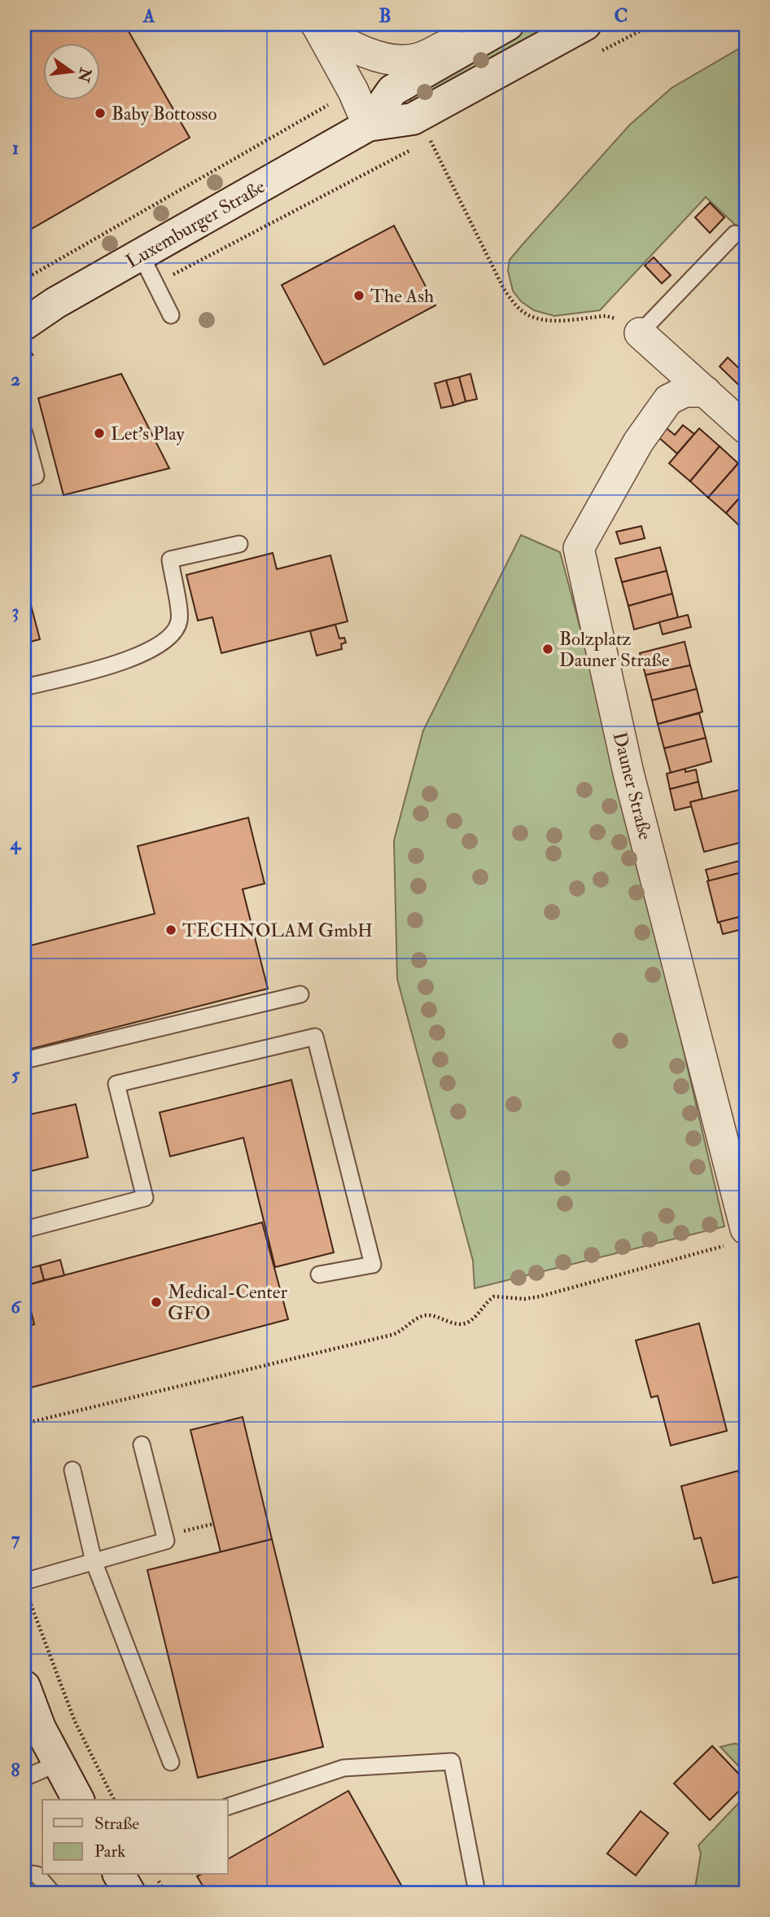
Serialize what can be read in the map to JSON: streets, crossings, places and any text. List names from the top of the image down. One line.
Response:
{"streets":{"main road":["Luxemburger Straße"],"street":["Dauner Straße"]},"places":["Baby Bottosso","The Ash","Let's Play","Bolzplatz Dauner Straße","TECHNOLAM GmbH","Medical-Center GFO"],"legend":["Straße","Park"],"north":"right","grid":{"columns":["A","B","C"],"rows":["1","2","3","4","5","6","7","8"]}}
